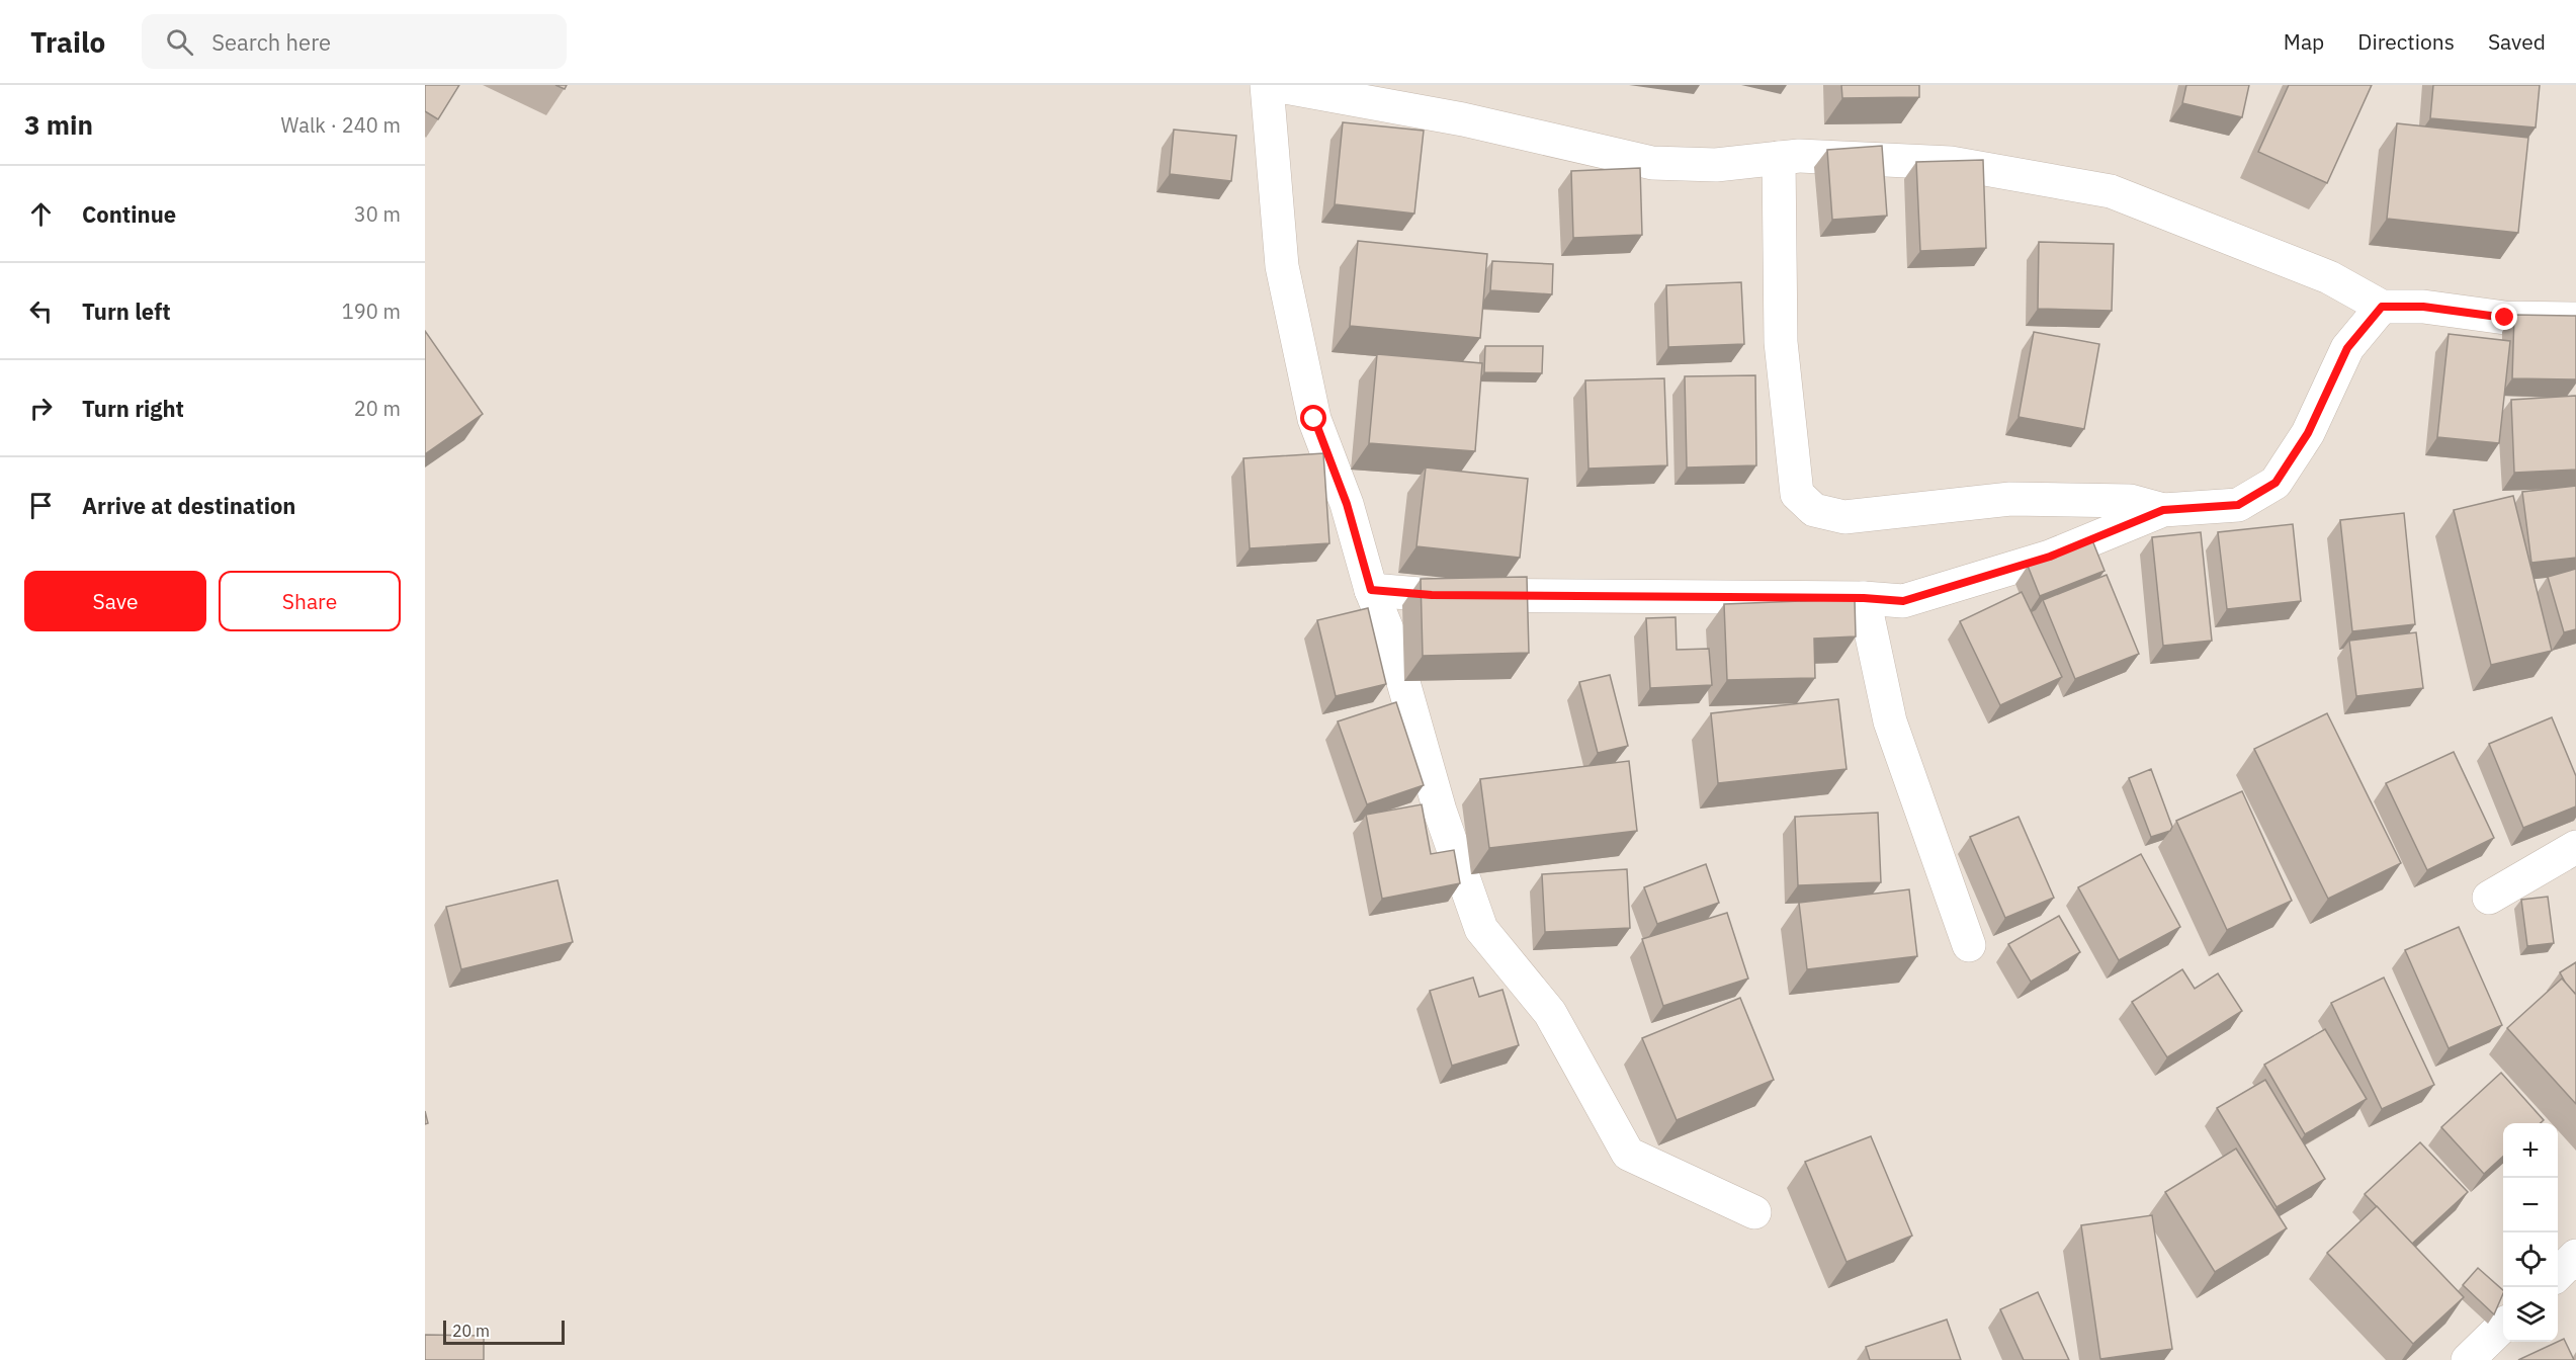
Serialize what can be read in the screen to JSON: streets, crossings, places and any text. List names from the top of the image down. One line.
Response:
{"scale_bar":"20 m","page":{"header":"Trailo","search":"Search here","nav":["Map","Directions","Saved"],"heading":["3 min","Walk · 240 m"],"list":[["Continue","30 m"],["Turn left","190 m"],["Turn right","20 m"],"Arrive at destination"],"buttons":["Save","Share"],"map_buttons":["+","−"],"scale":"20 m"}}
